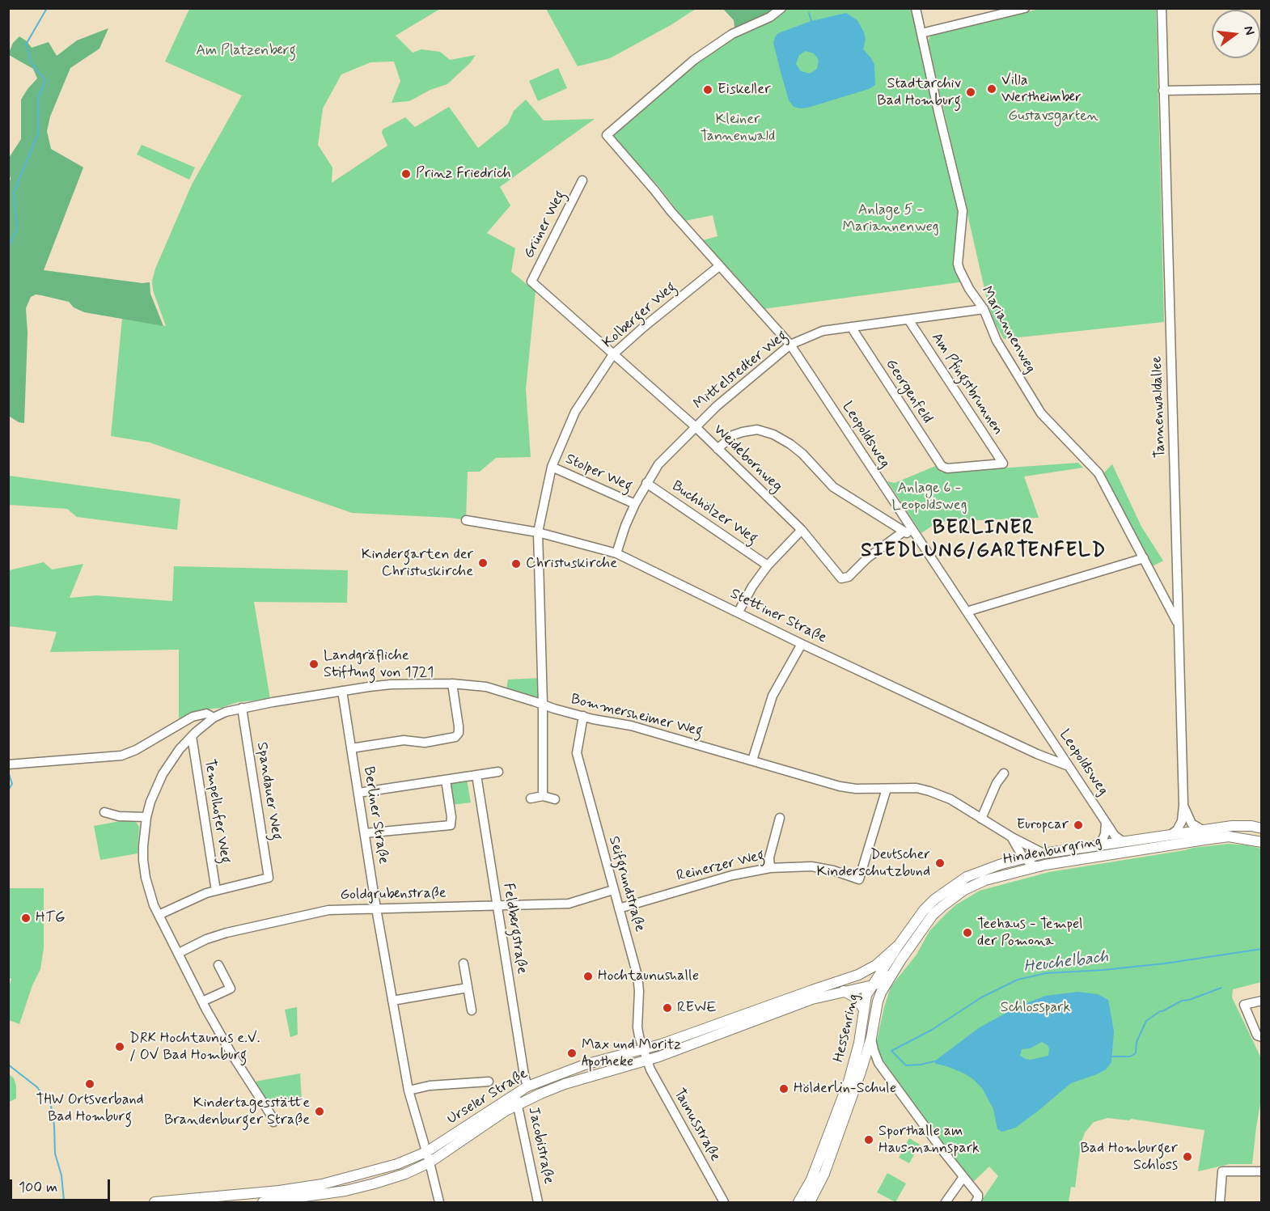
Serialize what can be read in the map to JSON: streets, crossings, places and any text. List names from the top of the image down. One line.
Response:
{"streets":{"street":["Grüner Weg","Kolberger Weg","Mariannenweg","Mittelstedter Weg","Am Pfingstbrunnen","Georgenfeld","Tannenwaldallee","Leopoldsweg","Weidebornweg","Stolper Weg","Buchhölzer Weg","Stettiner Straße","Bommersheimer Weg","Spandauer Weg","Tempelhofer Weg","Berliner Straße","Hindenburgring","Reinerzer Weg","Seifgrundstraße","Goldgrubenstraße","Feldbergstraße","Hessenring","Urseler Straße","Taunusstraße","Jacobistraße"]},"crossings":[["Grüner Weg","Weidebornweg"],["Kolberger Weg","Leopoldsweg"],["Kolberger Weg","Weidebornweg"],["Kolberger Weg","Stolper Weg"],["Kolberger Weg","Stettiner Straße"],["Kolberger Weg","Bommersheimer Weg"],["Mariannenweg","Mittelstedter Weg"],["Mariannenweg","Tannenwaldallee"],["Mittelstedter Weg","Am Pfingstbrunnen"],["Mittelstedter Weg","Georgenfeld"],["Mittelstedter Weg","Leopoldsweg"],["Mittelstedter Weg","Weidebornweg"],["Mittelstedter Weg","Stolper Weg"],["Mittelstedter Weg","Buchhölzer Weg"],["Mittelstedter Weg","Stettiner Straße"],["Am Pfingstbrunnen","Georgenfeld"],["Tannenwaldallee","Hindenburgring"],["Leopoldsweg","Stettiner Straße"],["Leopoldsweg","Hindenburgring"],["Bommersheimer Weg","Spandauer Weg"],["Bommersheimer Weg","Berliner Straße"],["Bommersheimer Weg","Hindenburgring"],["Bommersheimer Weg","Reinerzer Weg"],["Bommersheimer Weg","Seifgrundstraße"],["Spandauer Weg","Tempelhofer Weg"],["Berliner Straße","Goldgrubenstraße"],["Berliner Straße","Urseler Straße"],["Hindenburgring","Hessenring"],["Hindenburgring","Urseler Straße"],["Reinerzer Weg","Seifgrundstraße"],["Seifgrundstraße","Goldgrubenstraße"],["Seifgrundstraße","Urseler Straße"],["Seifgrundstraße","Taunusstraße"],["Goldgrubenstraße","Feldbergstraße"],["Feldbergstraße","Urseler Straße"],["Hessenring","Urseler Straße"],["Urseler Straße","Taunusstraße"],["Urseler Straße","Jacobistraße"]],"districts":["BERLINER SIEDLUNG/GARTENFELD"],"water":["Heuchelbach"],"parks":["Am Platzenberg","Gustavsgarten","Kleiner Tannenwald","Anlage 5 - Mariannenweg","Anlage 6 - Leopoldsweg","Schlosspark"],"places":["Villa Wertheimber","Eiskeller","Stadtarchiv Bad Homburg","Prinz Friedrich","Kindergarten der Christuskirche","Christuskirche","Landgräfliche Stiftung von 1721","Europcar","Deutscher Kinderschutzbund","HTG","Teehaus - Tempel der Pomona","Hochtaunushalle","REWE","DRK Hochtaunus e.V. / OV Bad Homburg","Max und Moritz Apotheke","THW Ortsverband Bad Homburg","Hölderlin-Schule","Kindertagesstätte Brandenburger Straße","Sporthalle am Hausmannspark","Bad Homburger Schloss"],"scale_bar":"100 m","north":"right"}
